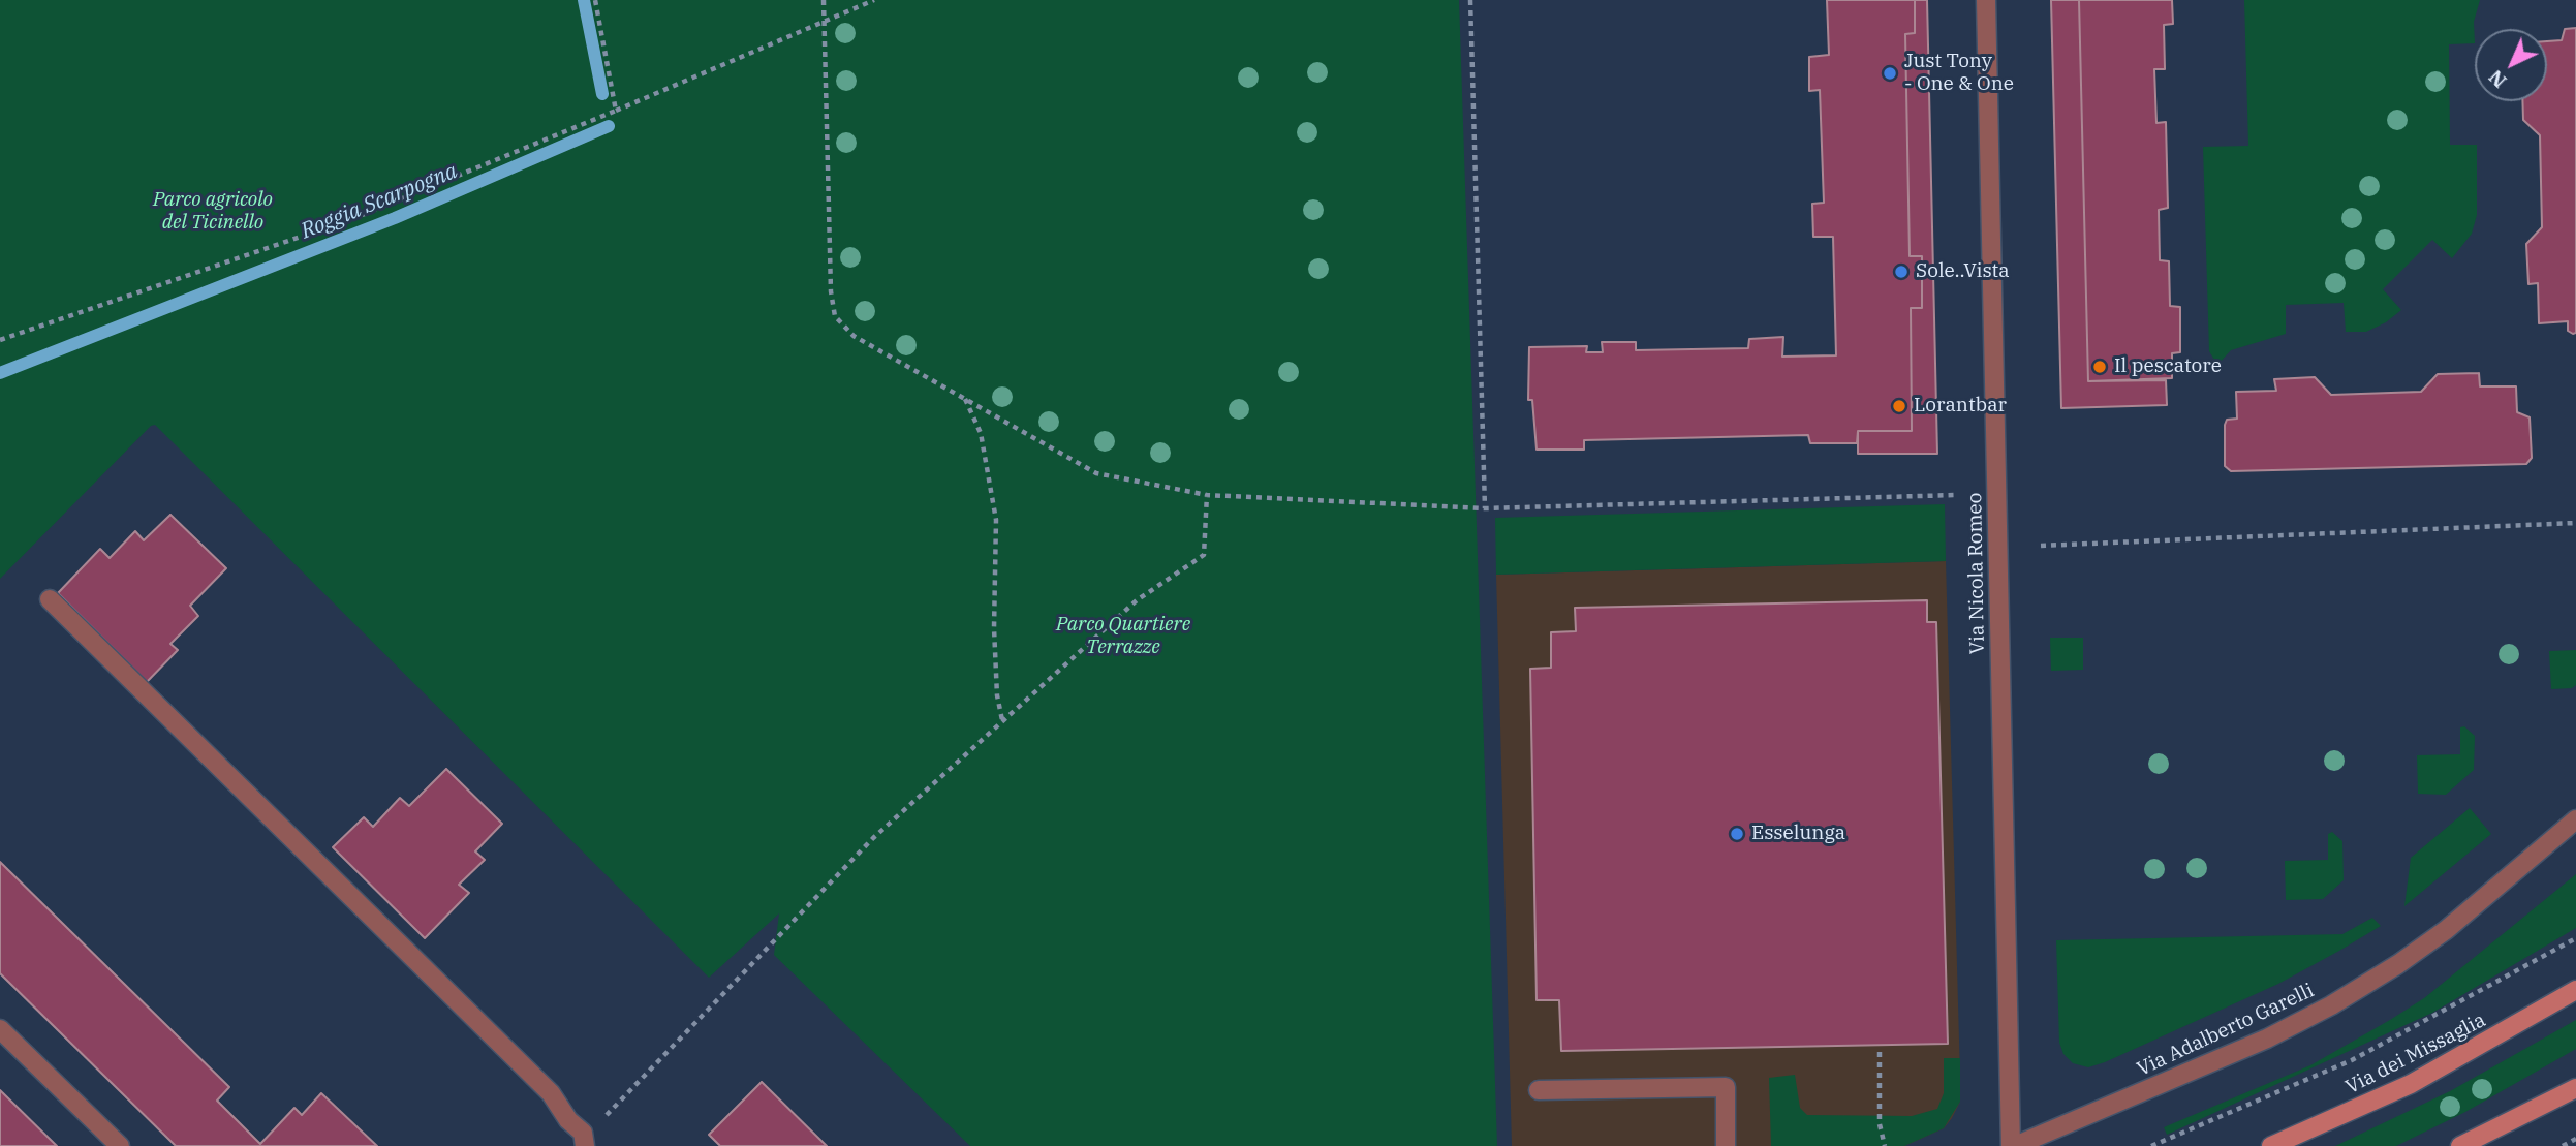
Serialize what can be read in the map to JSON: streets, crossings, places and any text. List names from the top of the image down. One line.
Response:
{"streets":{"main road":["Via dei Missaglia"],"street":["Via Nicola Romeo","Via Adalberto Garelli"]},"crossings":[["Via Nicola Romeo","Via Adalberto Garelli"]],"water":["Roggia Scarpogna"],"parks":["Parco agricolo del Ticinello","Parco Quartiere Terrazze"],"places":["Just Tony - One & One","Sole..Vista","Il pescatore","Lorantbar","Esselunga"],"north":"bottom left"}
